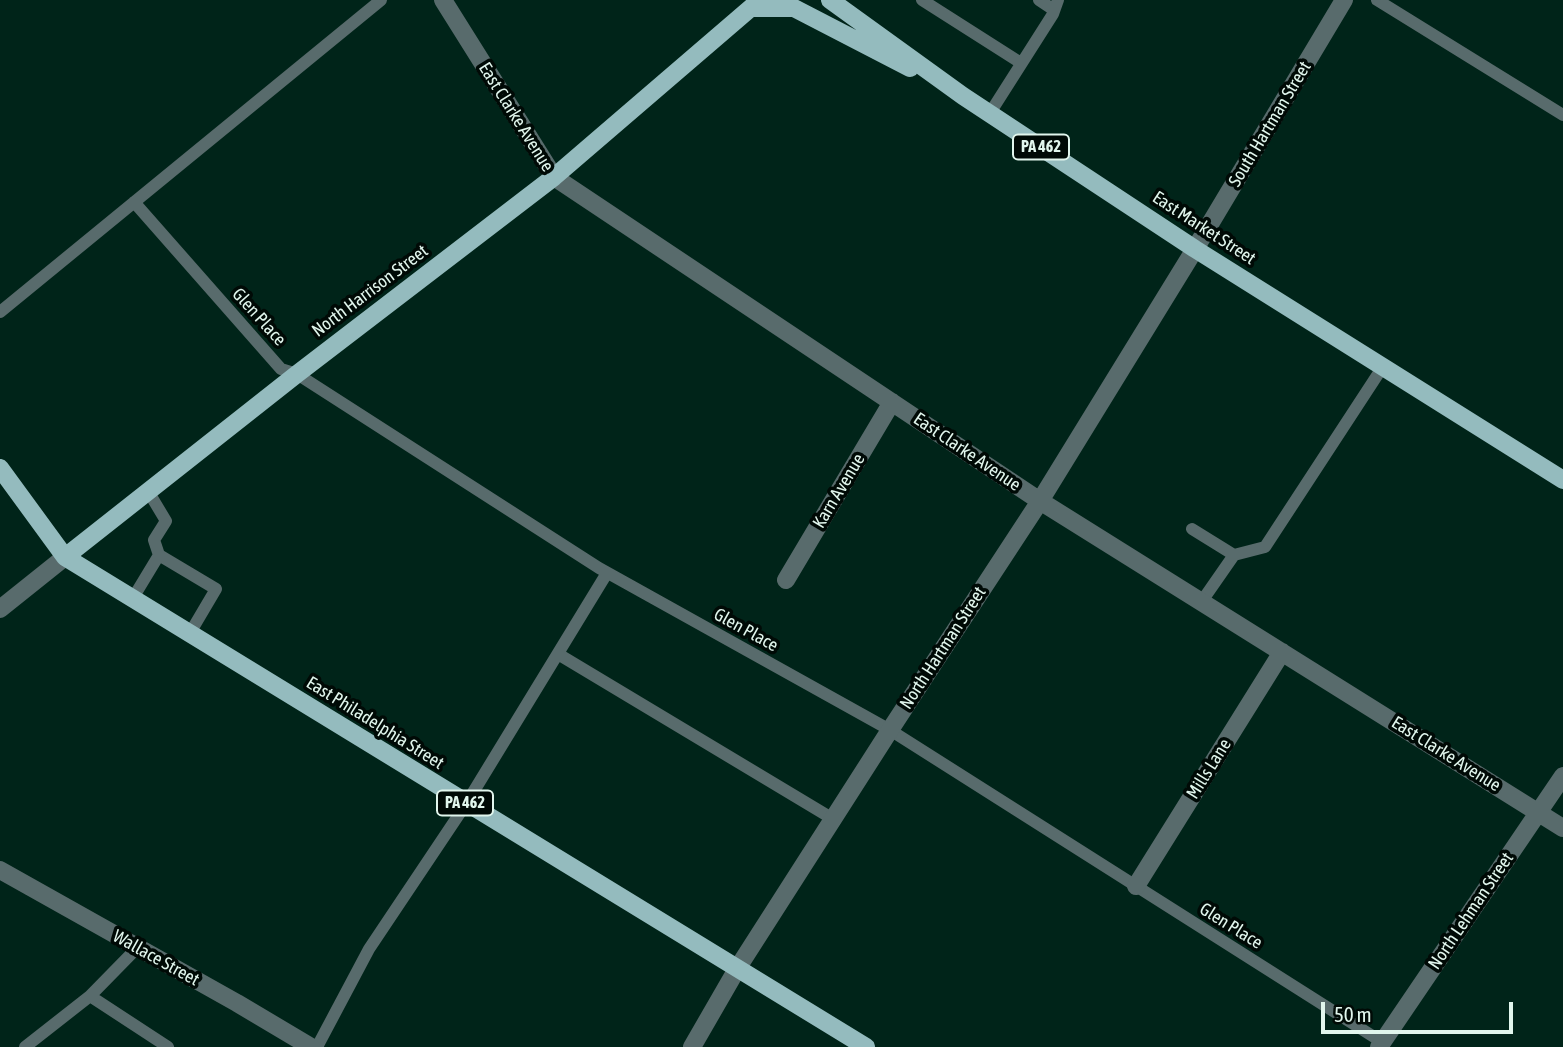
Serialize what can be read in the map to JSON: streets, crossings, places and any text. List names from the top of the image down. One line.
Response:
{"streets":{"main road":["PA 462","East Market Street","North Harrison Street","East Philadelphia Street"],"street":["East Clarke Avenue","South Hartman Street","Karn Avenue","North Hartman Street","Mills Lane","North Lehman Street","Wallace Street"],"lane":["Glen Place"]},"crossings":[["East Clarke Avenue","North Harrison Street"],["East Clarke Avenue","Karn Avenue"],["East Clarke Avenue","North Hartman Street"],["East Clarke Avenue","Mills Lane"],["East Clarke Avenue","North Lehman Street"],["South Hartman Street","East Market Street"],["South Hartman Street","North Hartman Street"],["East Market Street","North Hartman Street"],["North Harrison Street","Glen Place"],["North Harrison Street","East Philadelphia Street"],["Glen Place","North Hartman Street"],["Glen Place","Mills Lane"],["Glen Place","North Lehman Street"],["North Hartman Street","East Philadelphia Street"]],"scale_bar":"50 m"}
